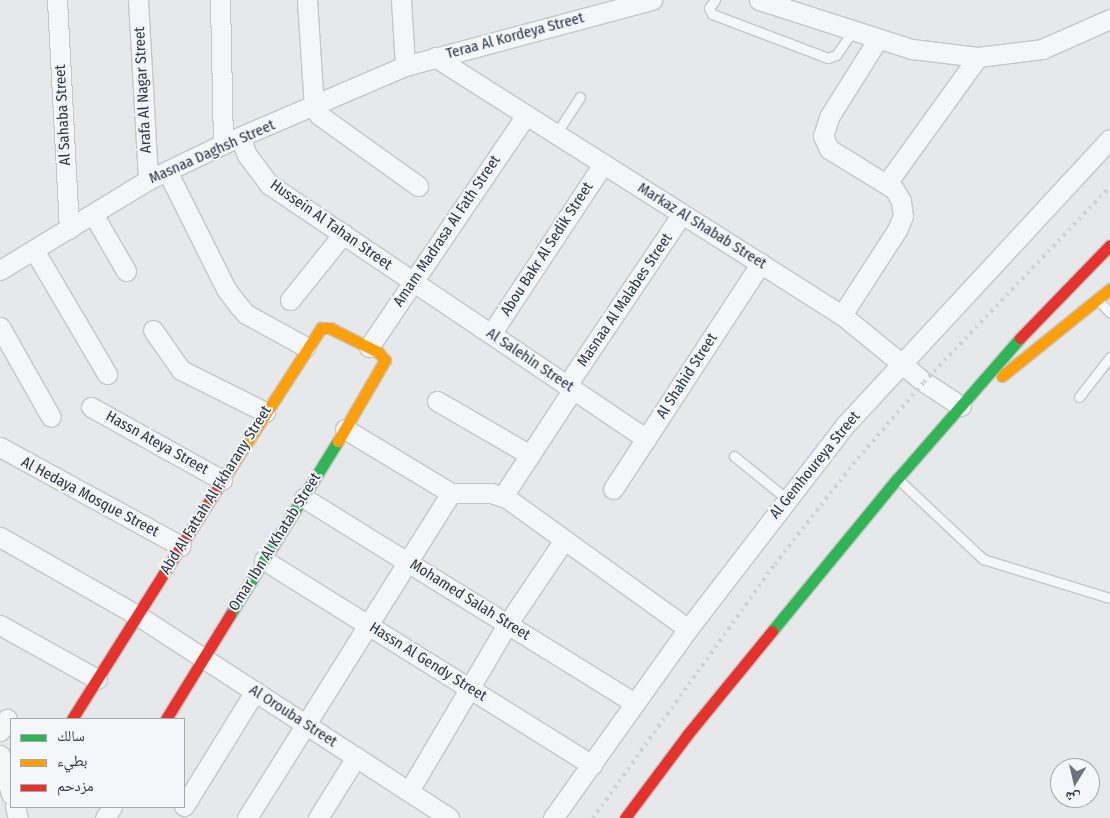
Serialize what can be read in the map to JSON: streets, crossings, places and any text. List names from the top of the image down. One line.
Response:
{"streets":{"street":["Teraa Al Kordeya Street","Arafa Al Nagar Street","Al Sahaba Street","Masnaa Daghsh Street","Hussein Al Tahan Street","Markaz Al Shabab Street","Amam Madrasa Al Fath Street","Abou Bakr Al Sedik Street","Masnaa Al Malabes Street","Al Salehin Street","Al Shahid Street","Hassn Ateya Street","Al Gemhoureya Street","Abd Al Fattah Al Fkharany Street","Al Hedaya Mosque Street","Omar Ibn Al Khatab Street","Mohamed Salah Street","Hassn Al Gendy Street","Al Orouba Street"]},"crossings":[["Teraa Al Kordeya Street","Masnaa Daghsh Street"],["Teraa Al Kordeya Street","Markaz Al Shabab Street"],["Arafa Al Nagar Street","Masnaa Daghsh Street"],["Al Sahaba Street","Masnaa Daghsh Street"],["Masnaa Daghsh Street","Hussein Al Tahan Street"],["Masnaa Daghsh Street","Markaz Al Shabab Street"],["Hussein Al Tahan Street","Amam Madrasa Al Fath Street"],["Hussein Al Tahan Street","Al Salehin Street"],["Markaz Al Shabab Street","Amam Madrasa Al Fath Street"],["Markaz Al Shabab Street","Abou Bakr Al Sedik Street"],["Markaz Al Shabab Street","Masnaa Al Malabes Street"],["Markaz Al Shabab Street","Al Shahid Street"],["Markaz Al Shabab Street","Al Gemhoureya Street"],["Amam Madrasa Al Fath Street","Al Salehin Street"],["Amam Madrasa Al Fath Street","Abd Al Fattah Al Fkharany Street"],["Abou Bakr Al Sedik Street","Al Salehin Street"],["Masnaa Al Malabes Street","Al Salehin Street"],["Al Salehin Street","Al Shahid Street"],["Hassn Ateya Street","Abd Al Fattah Al Fkharany Street"],["Al Gemhoureya Street","Mohamed Salah Street"],["Al Gemhoureya Street","Hassn Al Gendy Street"],["Abd Al Fattah Al Fkharany Street","Al Hedaya Mosque Street"],["Abd Al Fattah Al Fkharany Street","Omar Ibn Al Khatab Street"],["Abd Al Fattah Al Fkharany Street","Al Orouba Street"],["Omar Ibn Al Khatab Street","Mohamed Salah Street"],["Omar Ibn Al Khatab Street","Hassn Al Gendy Street"],["Omar Ibn Al Khatab Street","Al Orouba Street"]],"legend":["سالك","بطيء","مزدحم"],"north":"bottom"}
